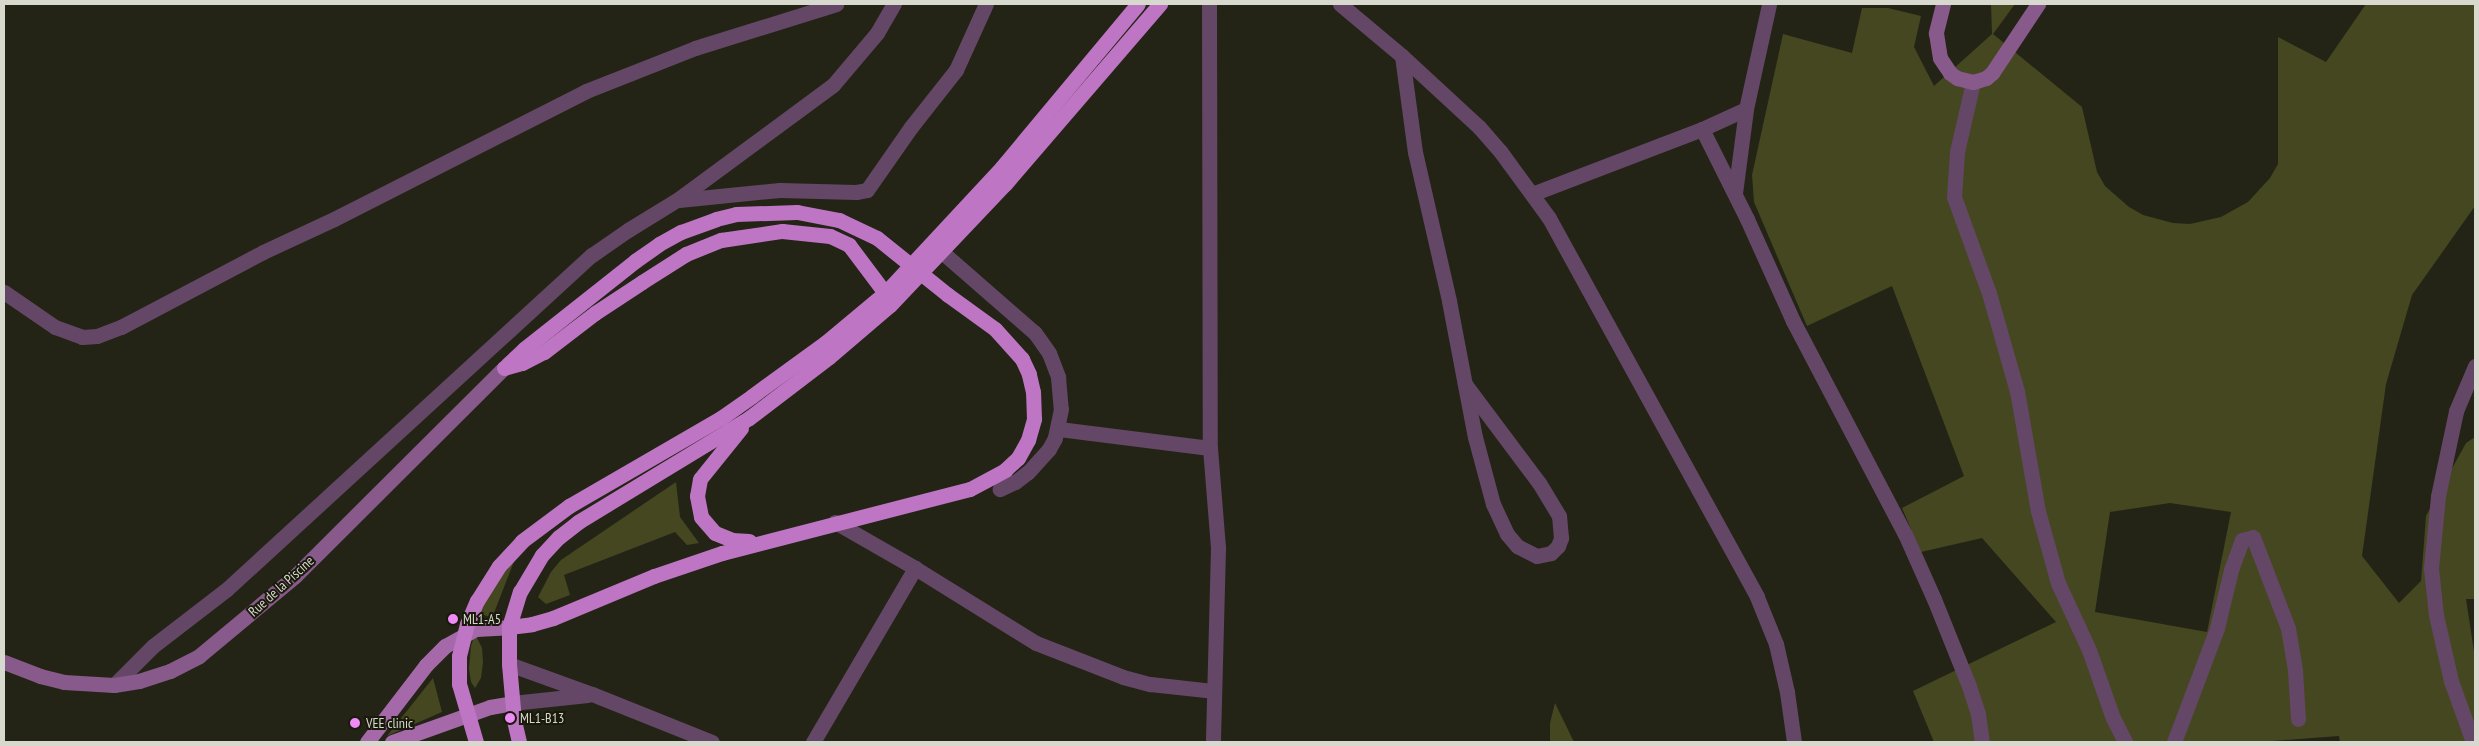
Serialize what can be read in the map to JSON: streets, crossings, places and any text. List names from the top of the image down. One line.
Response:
{"streets":{"street":["Rue de la Piscine"]},"places":["ML1-A5","ML1-B13","VEE clinic"]}
